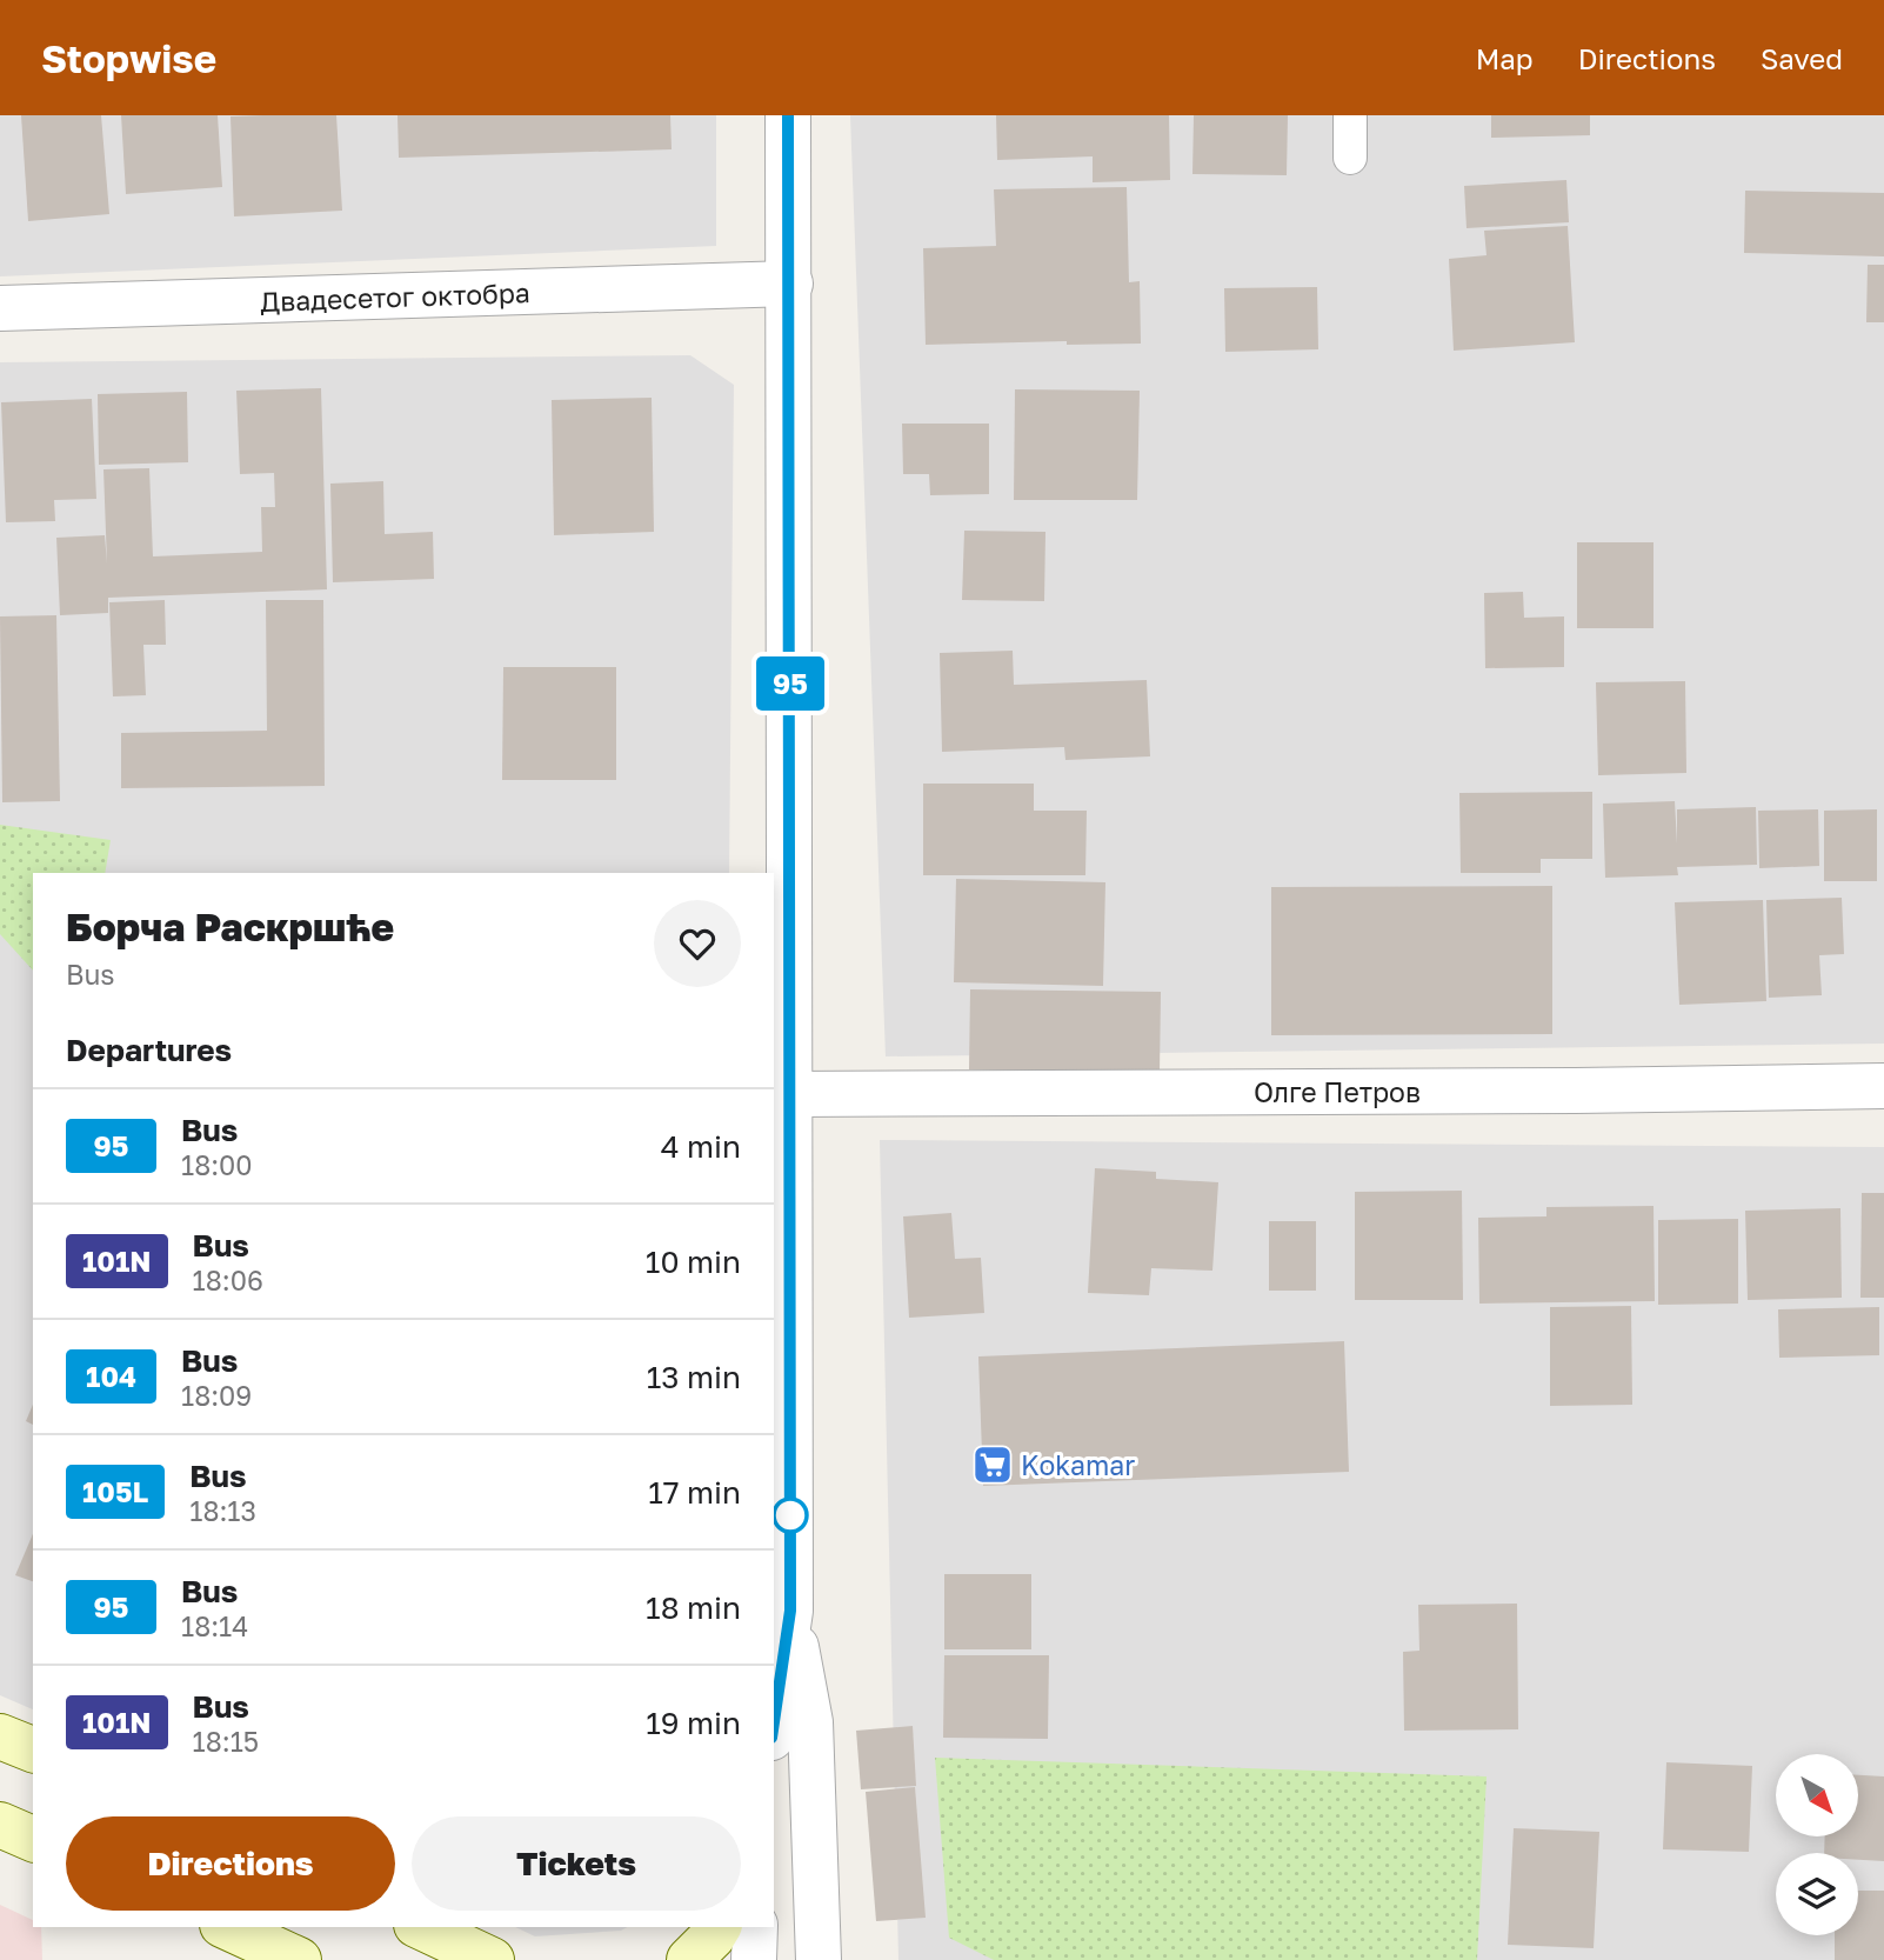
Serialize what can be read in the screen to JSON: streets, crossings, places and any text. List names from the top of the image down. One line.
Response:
{"streets":{"street":["Двадесетог октобра","Олге Петров"]},"places":{"supermarket":["Kokamar"]},"lines":["bus line 95"],"north":"bottom right","page":{"header":"Stopwise","nav":["Map","Directions","Saved"],"on_map":"95","heading":[["Борча Раскршће","Bus"],"Departures"],"list":[{"mark":"95","name":"Bus","note":"18:00","value":"4 min"},{"mark":"101N","name":"Bus","note":"18:06","value":"10 min"},{"mark":"104","name":"Bus","note":"18:09","value":"13 min"},{"mark":"105L","name":"Bus","note":"18:13","value":"17 min"},{"mark":"95","name":"Bus","note":"18:14","value":"18 min"},{"mark":"101N","name":"Bus","note":"18:15","value":"19 min"}],"buttons":["Directions","Tickets"]}}
